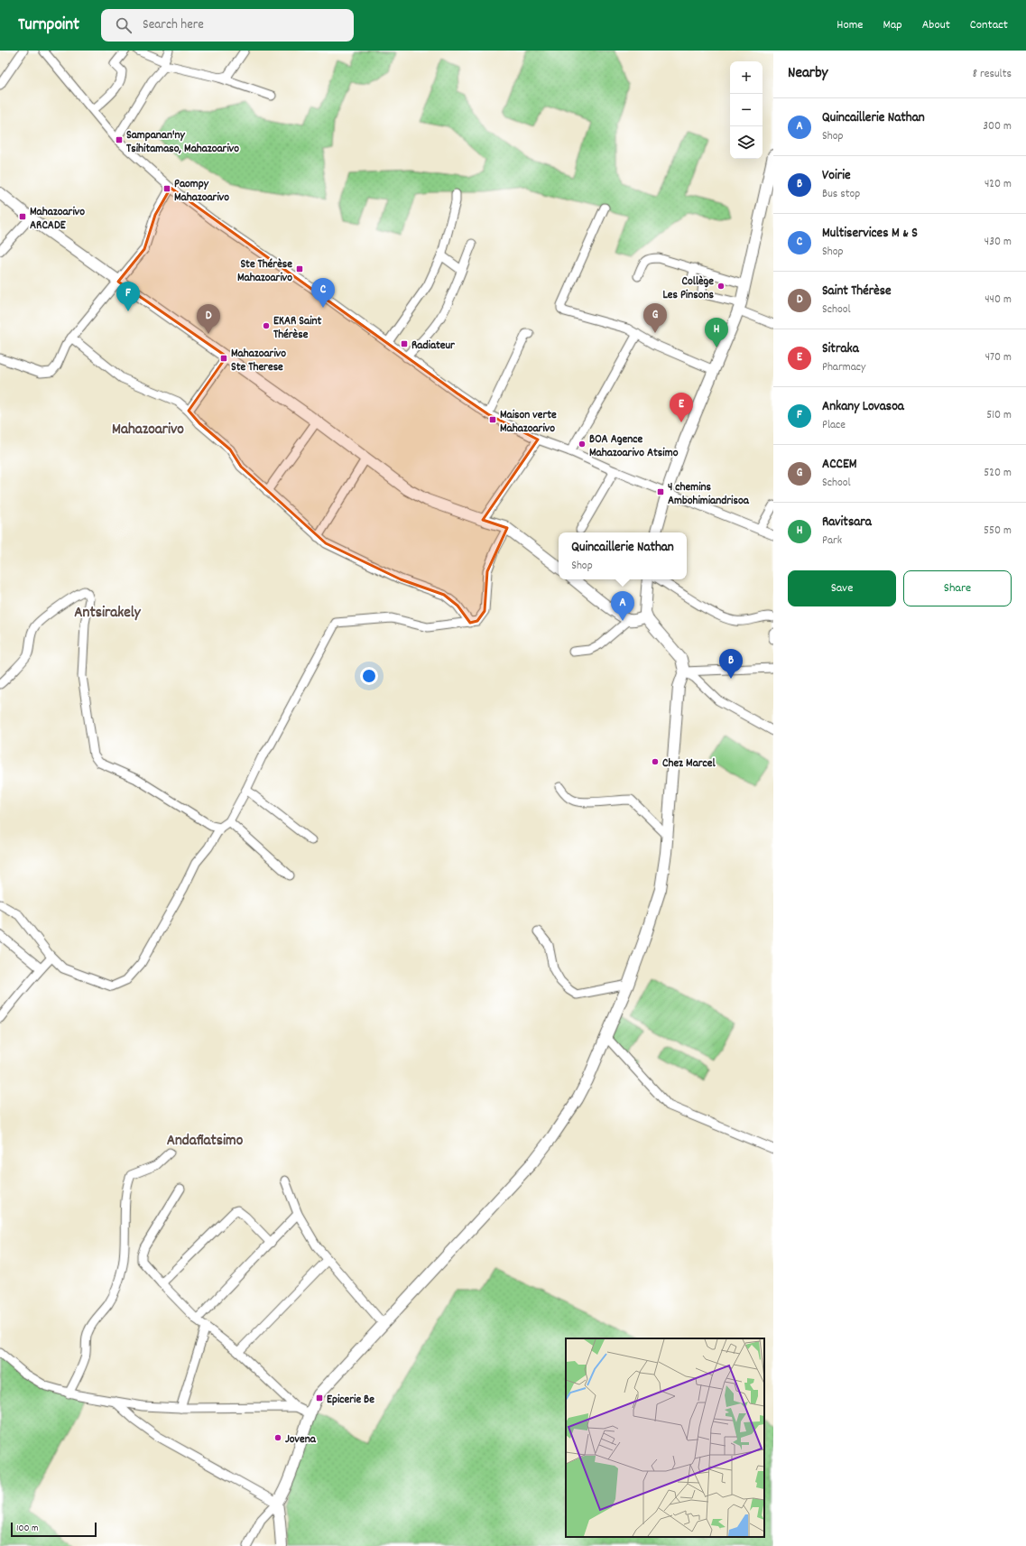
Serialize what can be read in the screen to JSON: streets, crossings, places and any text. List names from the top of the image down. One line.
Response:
{"districts":["Mahazoarivo","Antsirakely","Andafiatsimo"],"places":{"transit":["Sampanan'ny Tsihitamaso, Mahazoarivo","Paompy Mahazoarivo","Mahazoarivo ARCADE","Ste Thérèse Mahazoarivo","Radiateur","Mahazoarivo Ste Therese","Maison verte Mahazoarivo","4 chemins Ambohimiandrisoa","Epicerie Be"],"other":["Collège Les Pinsons","EKAR Saint Thérèse","BOA Agence Mahazoarivo Atsimo","Chez Marcel","Jovena"]},"scale_bar":"100 m","page":{"header":"Turnpoint","search":"Search here","nav":["Home","Map","About","Contact"],"heading":["Nearby","8 results"],"map_buttons":["+","−"],"list":[{"mark":"A","name":"Quincaillerie Nathan","note":"Shop","value":"300 m"},{"mark":"B","name":"Voirie","note":"Bus stop","value":"420 m"},{"mark":"C","name":"Multiservices M & S","note":"Shop","value":"430 m"},{"mark":"D","name":"Saint Thérèse","note":"School","value":"440 m"},{"mark":"E","name":"Sitraka","note":"Pharmacy","value":"470 m"},{"mark":"F","name":"Ankany Lovasoa","note":"Place","value":"510 m"},{"mark":"G","name":"ACCEM","note":"School","value":"520 m"},{"mark":"H","name":"Ravitsara","note":"Park","value":"550 m"}],"pins":["C","F","G","D","H","E","A","B"],"popup":["Quincaillerie Nathan","Shop"],"buttons":["Save","Share"],"scale":"100 m"}}
